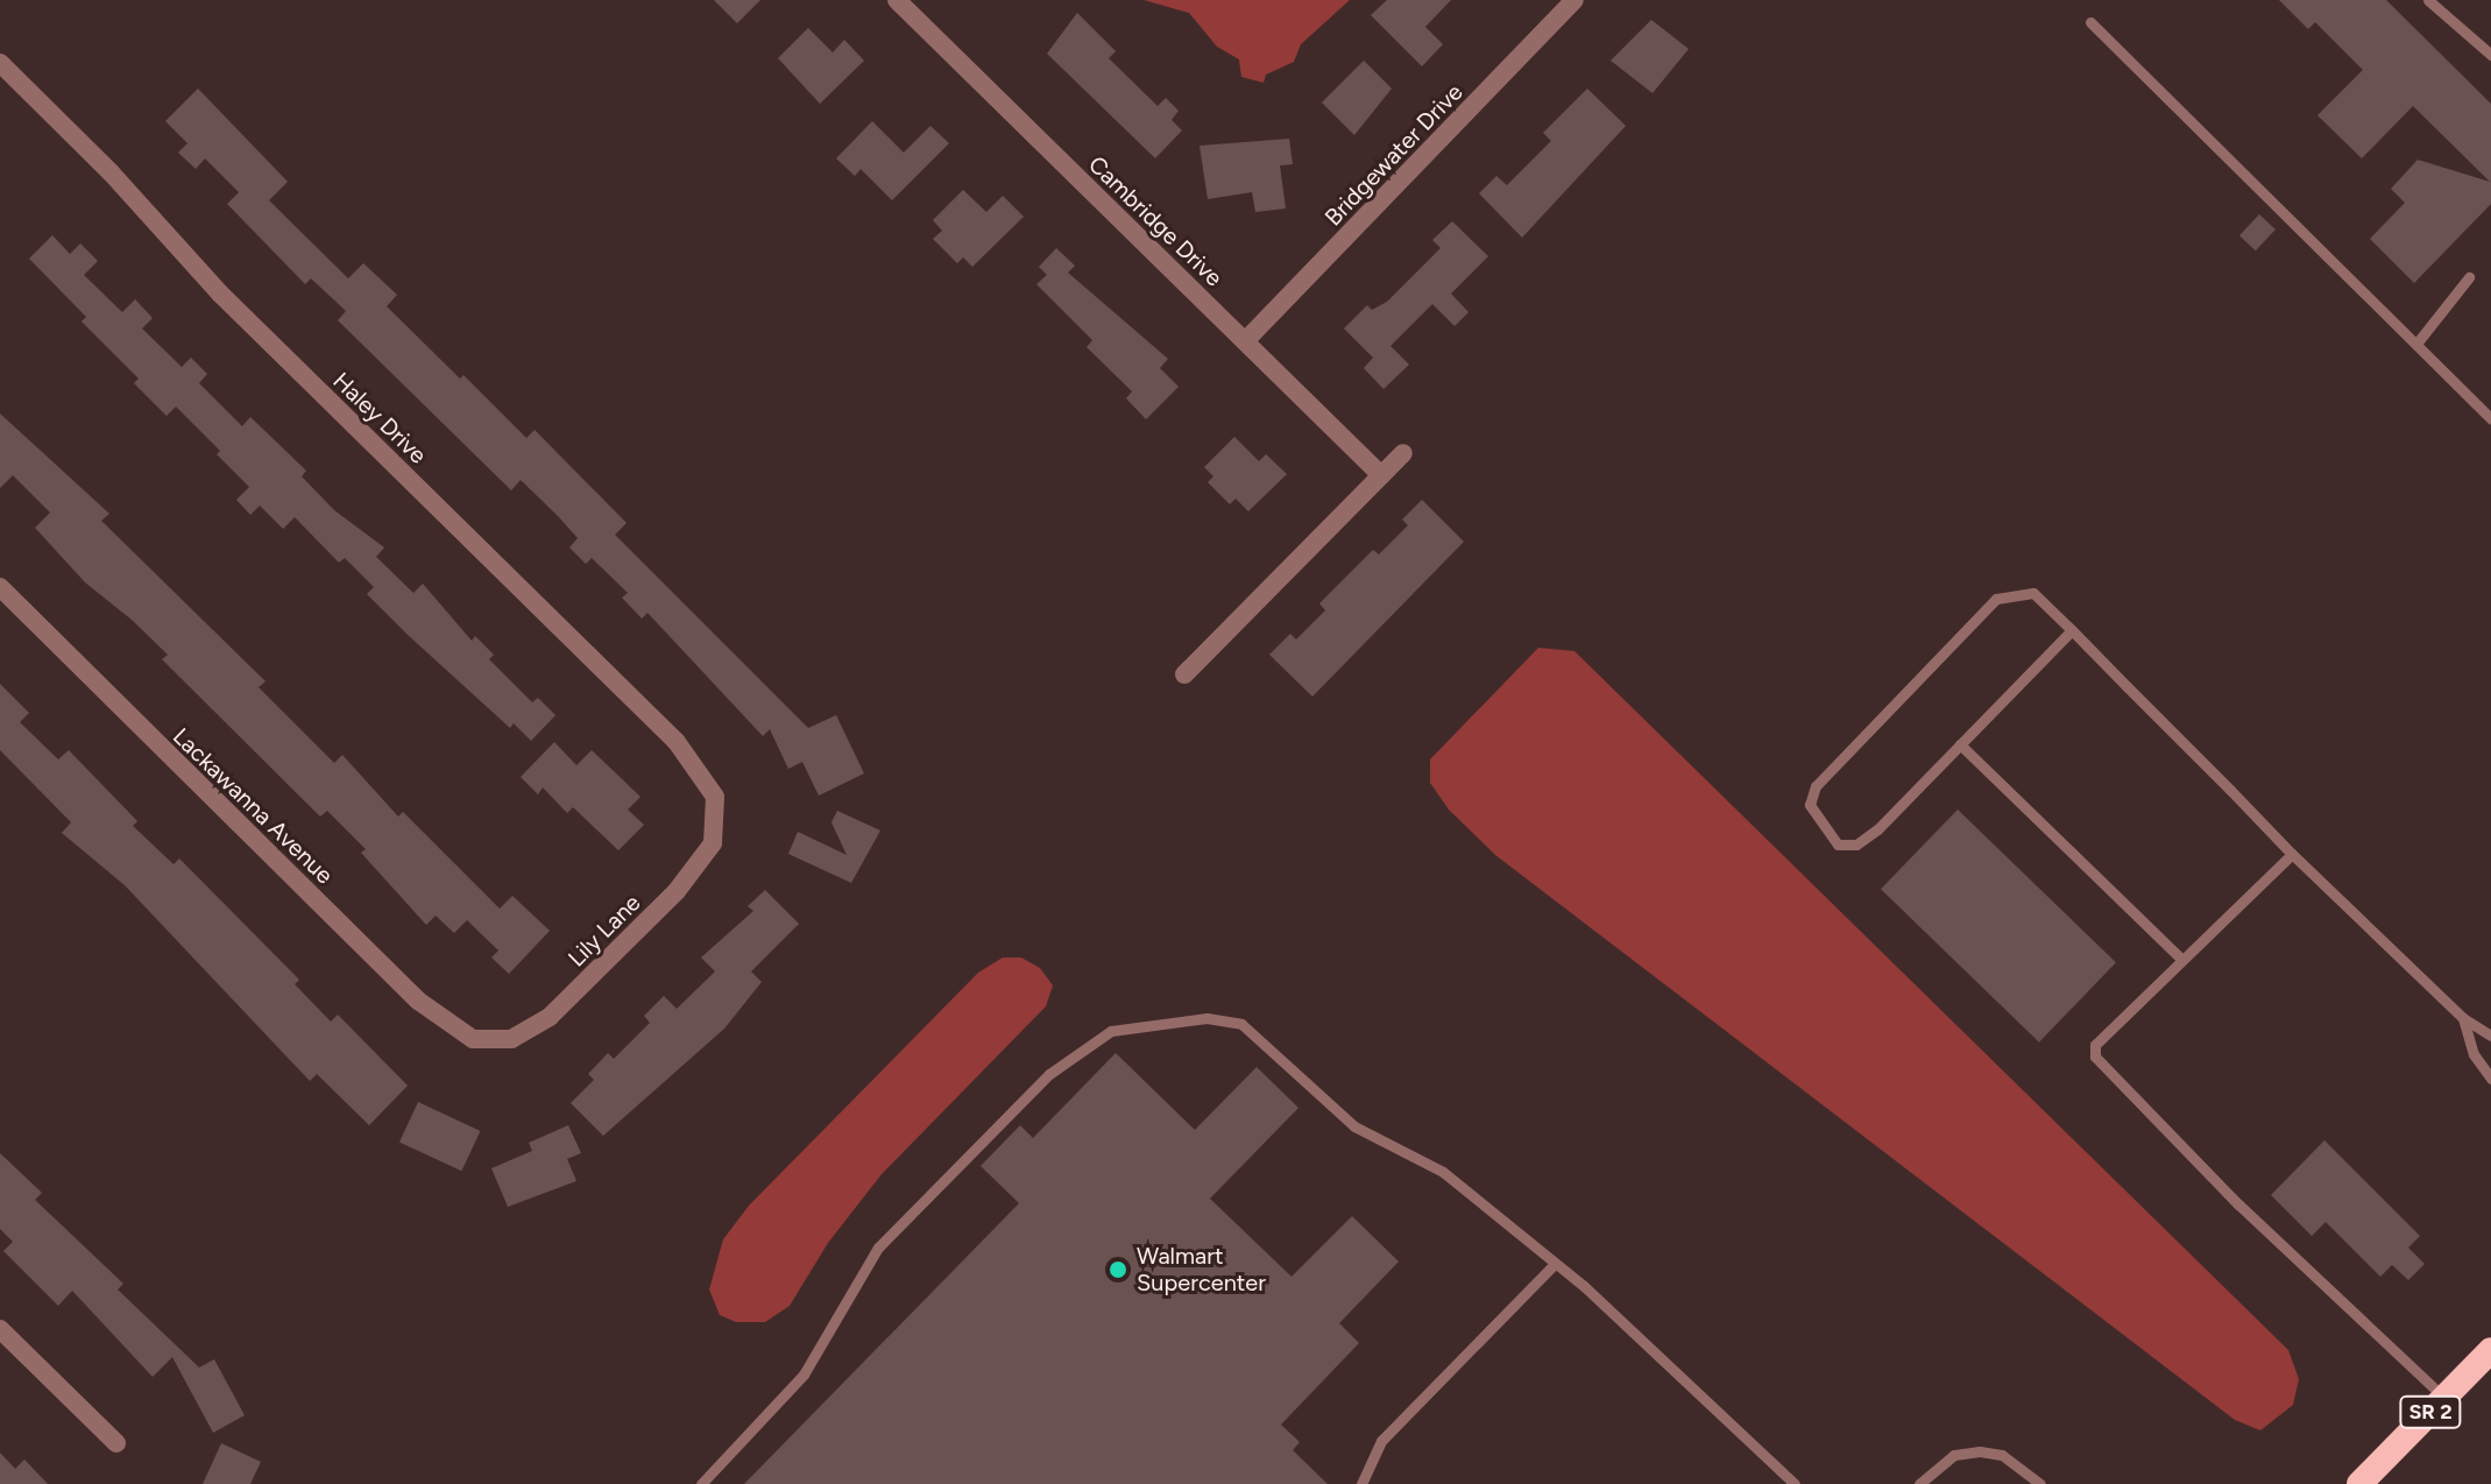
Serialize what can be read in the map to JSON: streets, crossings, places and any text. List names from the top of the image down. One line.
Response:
{"streets":{"highway":["SR 2"],"street":["Bridgewater Drive","Cambridge Drive","Haley Drive","Lackawanna Avenue","Lily Lane"]},"crossings":[["Bridgewater Drive","Cambridge Drive"],["Haley Drive","Lily Lane"],["Lackawanna Avenue","Lily Lane"]],"places":["Walmart Supercenter"]}
